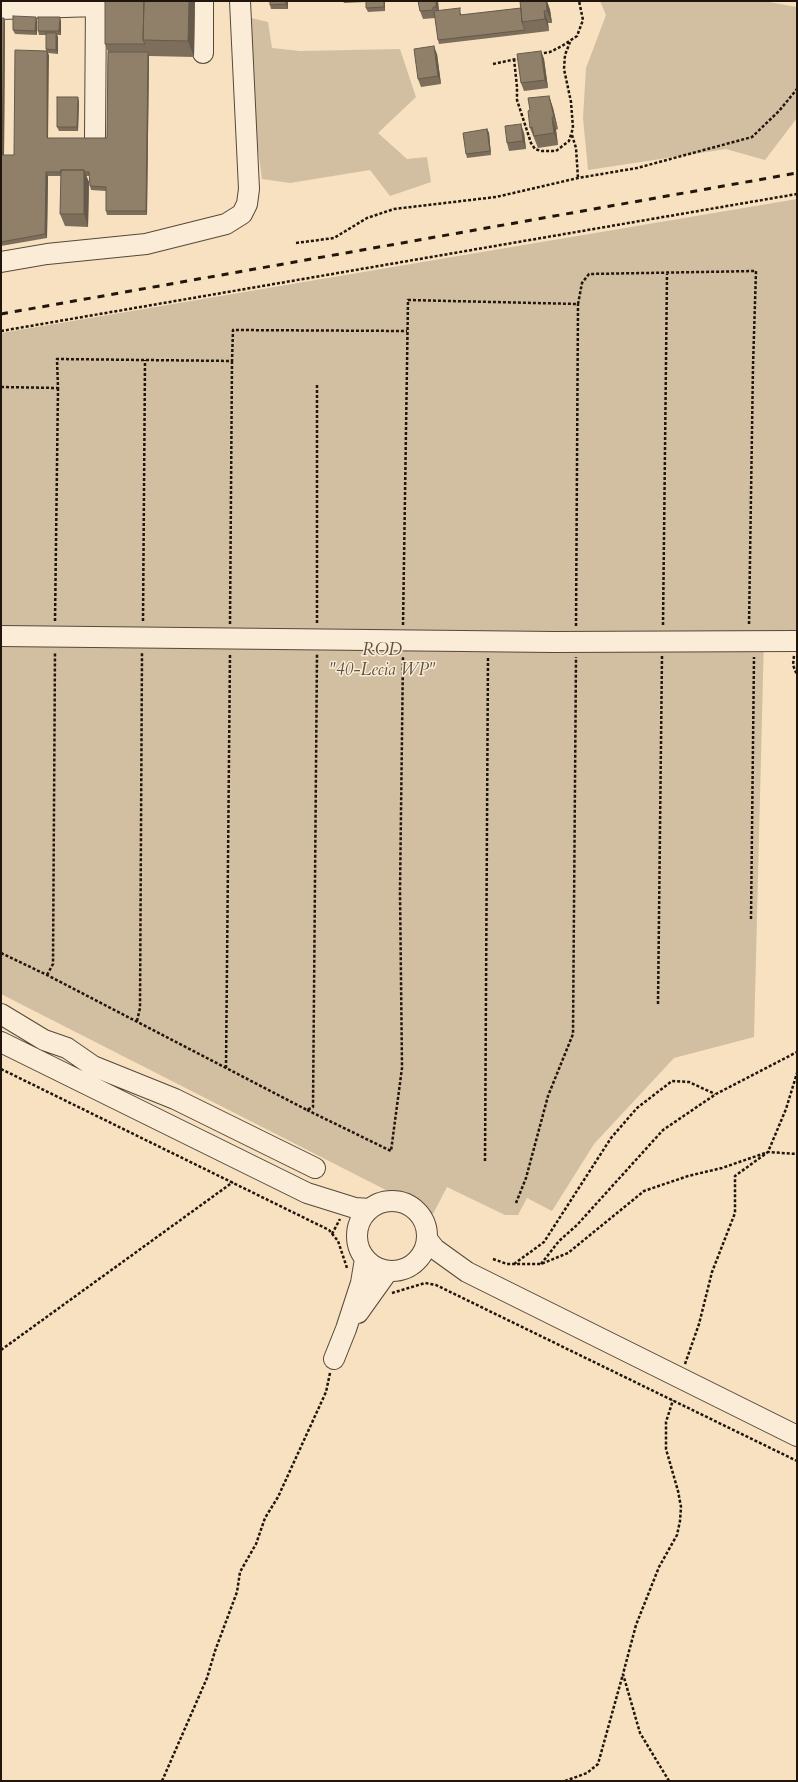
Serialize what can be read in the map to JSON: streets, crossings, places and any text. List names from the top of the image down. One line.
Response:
{"parks":["ROD \"40-Lecia WP\""]}
